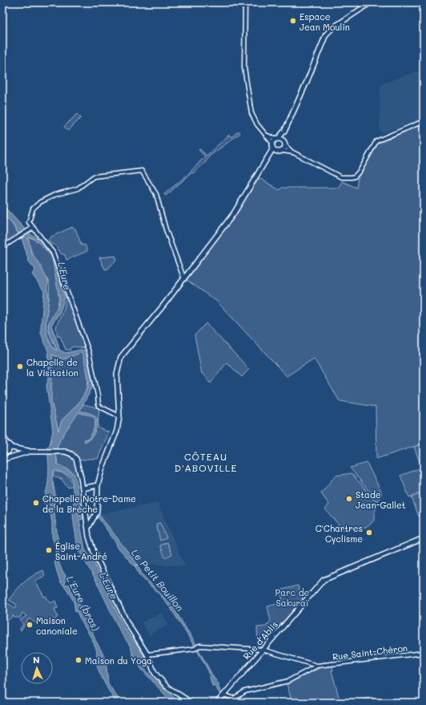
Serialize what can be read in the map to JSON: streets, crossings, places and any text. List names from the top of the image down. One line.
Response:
{"streets":{"main road":["Rue d'Ablis"],"street":["Rue Saint-Chéron"]},"districts":["CÔTEAU D'ABOVILLE"],"water":["L'Eure","Le Petit Bouillon","L'Eure (bras)"],"parks":["Parc de Sakuraï"],"places":["Espace Jean Moulin","Chapelle de la Visitation","Stade Jean-Gallet","Chapelle Notre-Dame de la Brèche","C'Chartres Cyclisme","Église Saint-André","Maison canoniale","Maison du Yoga"],"north":"top"}
